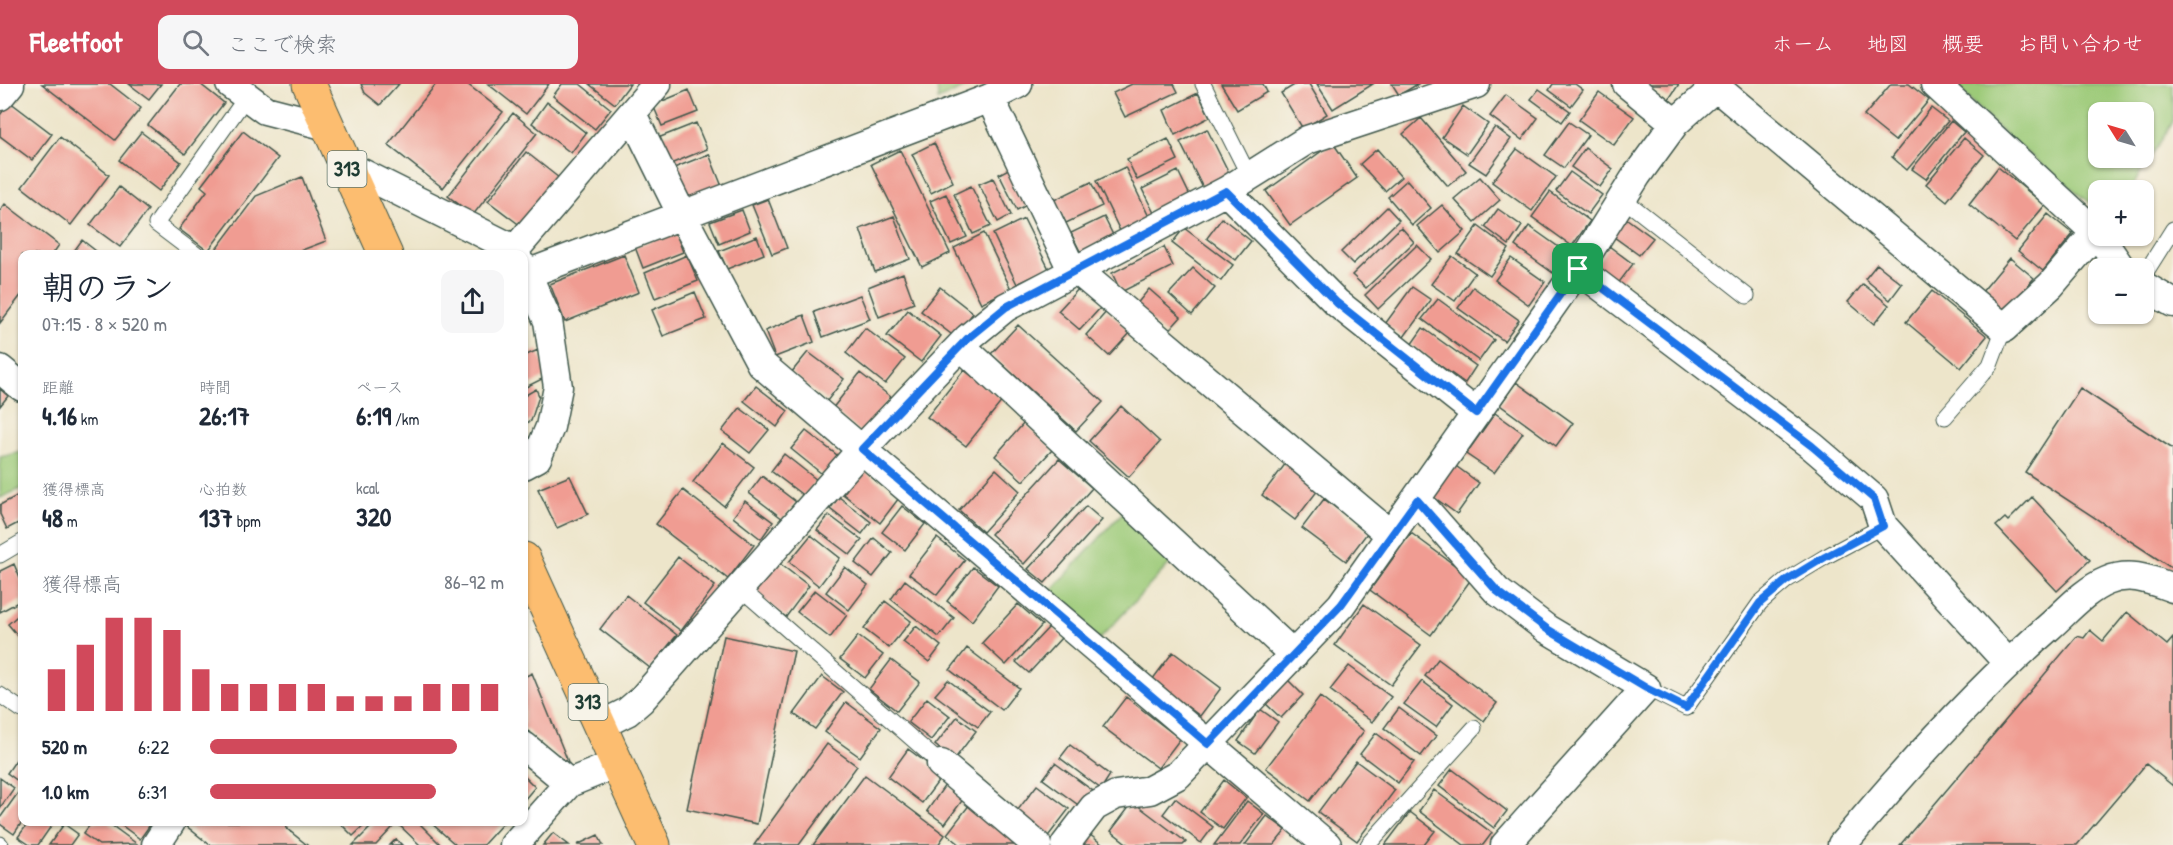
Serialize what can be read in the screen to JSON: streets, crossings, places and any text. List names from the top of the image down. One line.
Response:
{"streets":{"main road":["313"]},"north":"top left","page":{"header":"Fleetfoot","search":"ここで検索","nav":["ホーム","地図","概要","お問い合わせ"],"map_buttons":["+","−"],"heading":["朝のラン","07:15 · 8 × 520 m"],"stats":[["距離","4.16 km"],["時間","26:17"],["ペース","6:19 /km"],["獲得標高","48 m"],["心拍数","137 bpm"],["kcal","320"]],"chart":["獲得標高","86–92 m"],"list":[{"name":"520 m","note":"6:22"},{"name":"1.0 km","note":"6:31"}]}}
